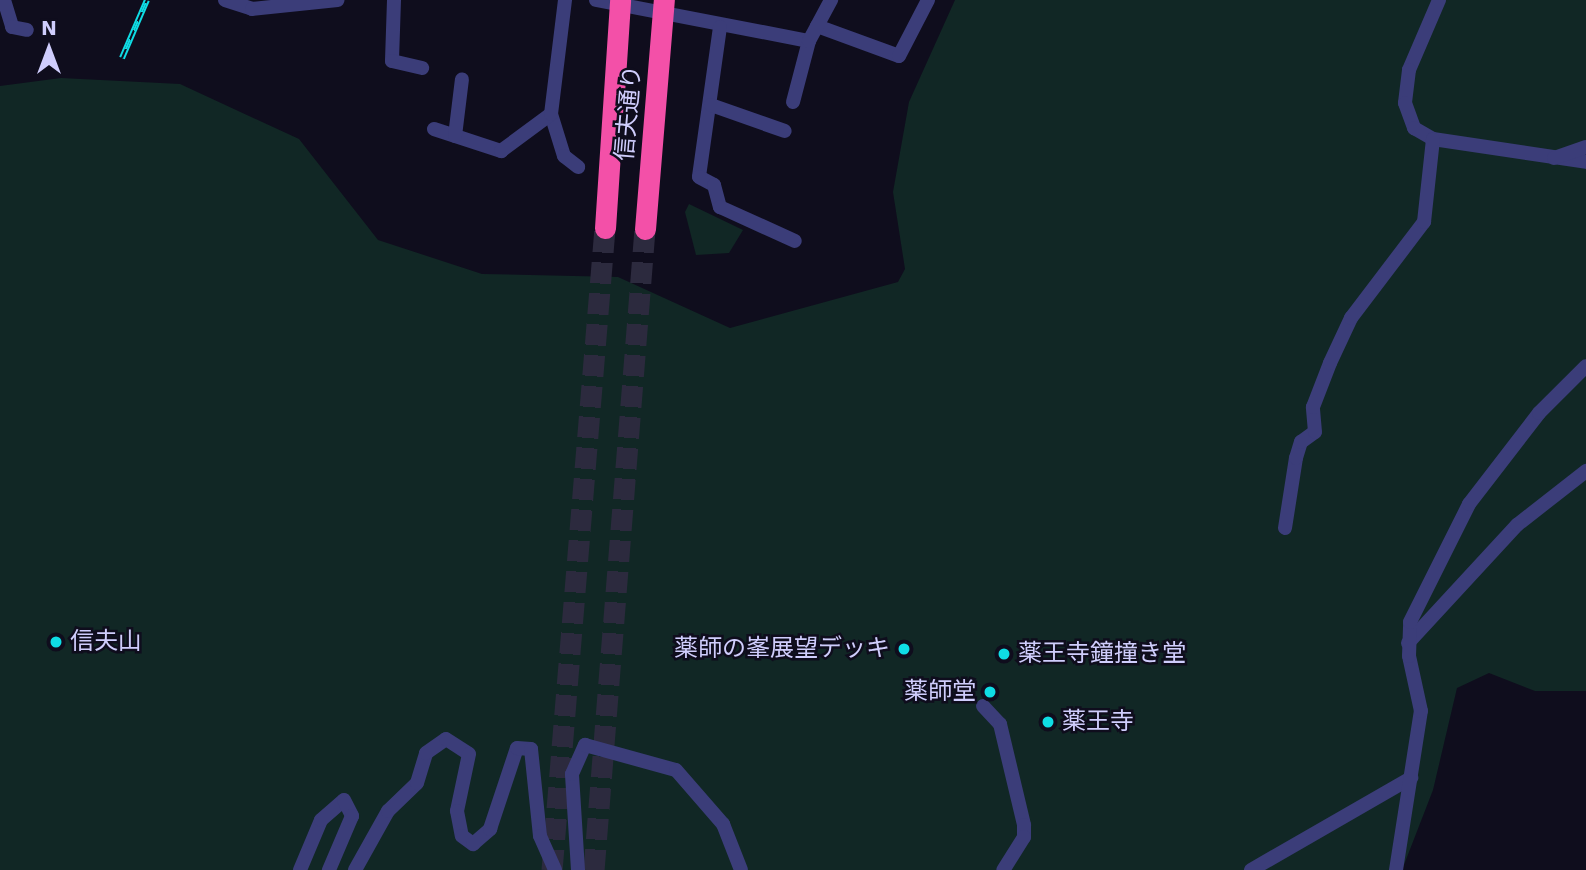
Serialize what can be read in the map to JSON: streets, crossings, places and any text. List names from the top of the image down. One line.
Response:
{"streets":{"highway":["信夫通り"]},"places":["信夫山","薬師の峯展望デッキ","薬王寺鐘撞き堂","薬師堂","薬王寺"],"north":"top"}
